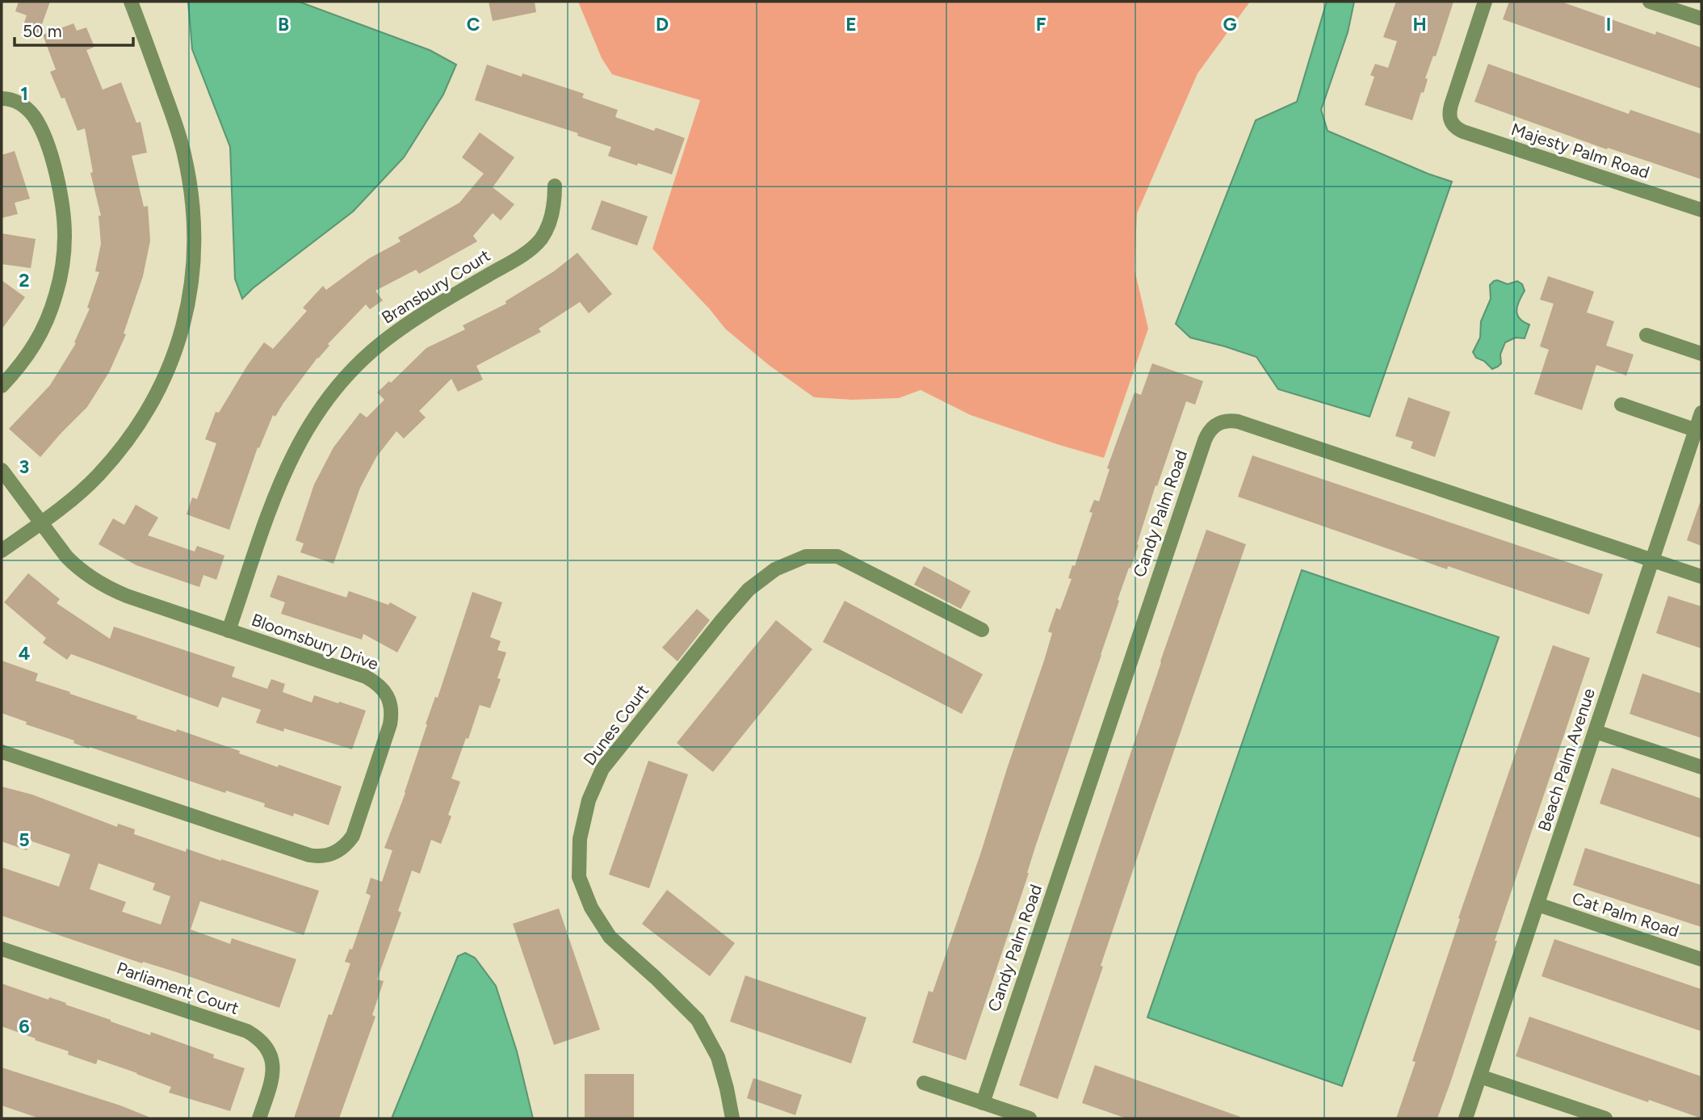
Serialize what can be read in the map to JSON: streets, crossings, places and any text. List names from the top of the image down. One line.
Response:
{"streets":{"street":["Majesty Palm Road","Bransbury Court","Candy Palm Road","Bloomsbury Drive","Dunes Court","Beach Palm Avenue","Cat Palm Road","Parliament Court"]},"crossings":[["Bransbury Court","Bloomsbury Drive"],["Candy Palm Road","Beach Palm Avenue"],["Beach Palm Avenue","Cat Palm Road"]],"scale_bar":"50 m","grid":{"columns":["B","C","D","E","F","G","H","I"],"rows":["1","2","3","4","5","6"]}}
